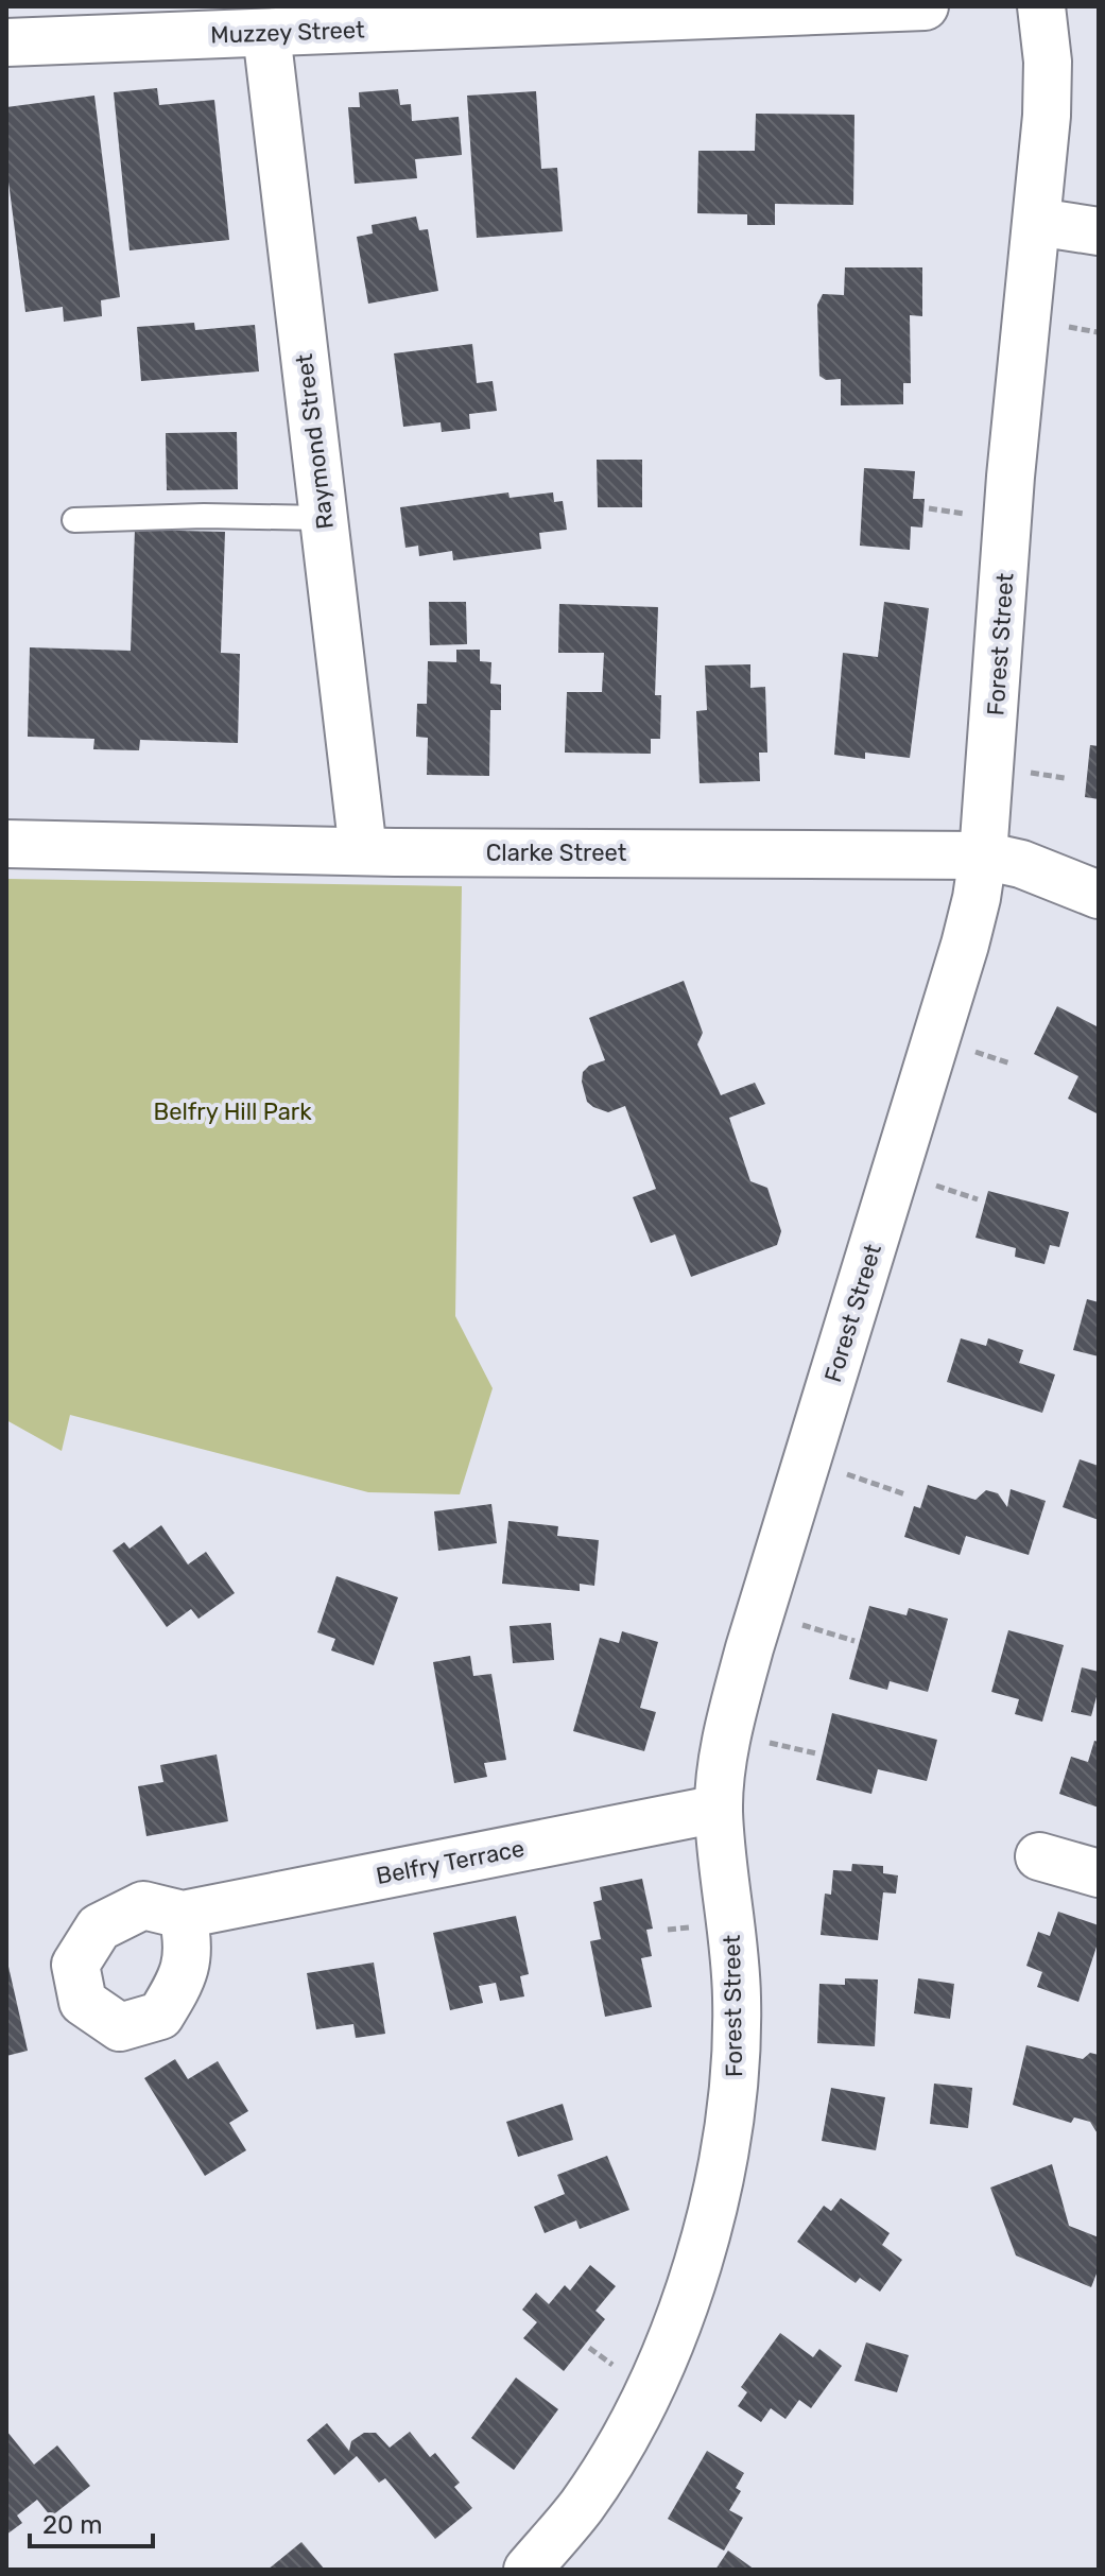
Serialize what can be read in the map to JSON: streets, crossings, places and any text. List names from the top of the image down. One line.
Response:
{"streets":{"street":["Muzzey Street","Raymond Street","Forest Street","Clarke Street","Belfry Terrace"]},"crossings":[["Muzzey Street","Raymond Street"],["Raymond Street","Clarke Street"],["Forest Street","Clarke Street"],["Forest Street","Belfry Terrace"]],"parks":["Belfry Hill Park"],"scale_bar":"20 m"}
